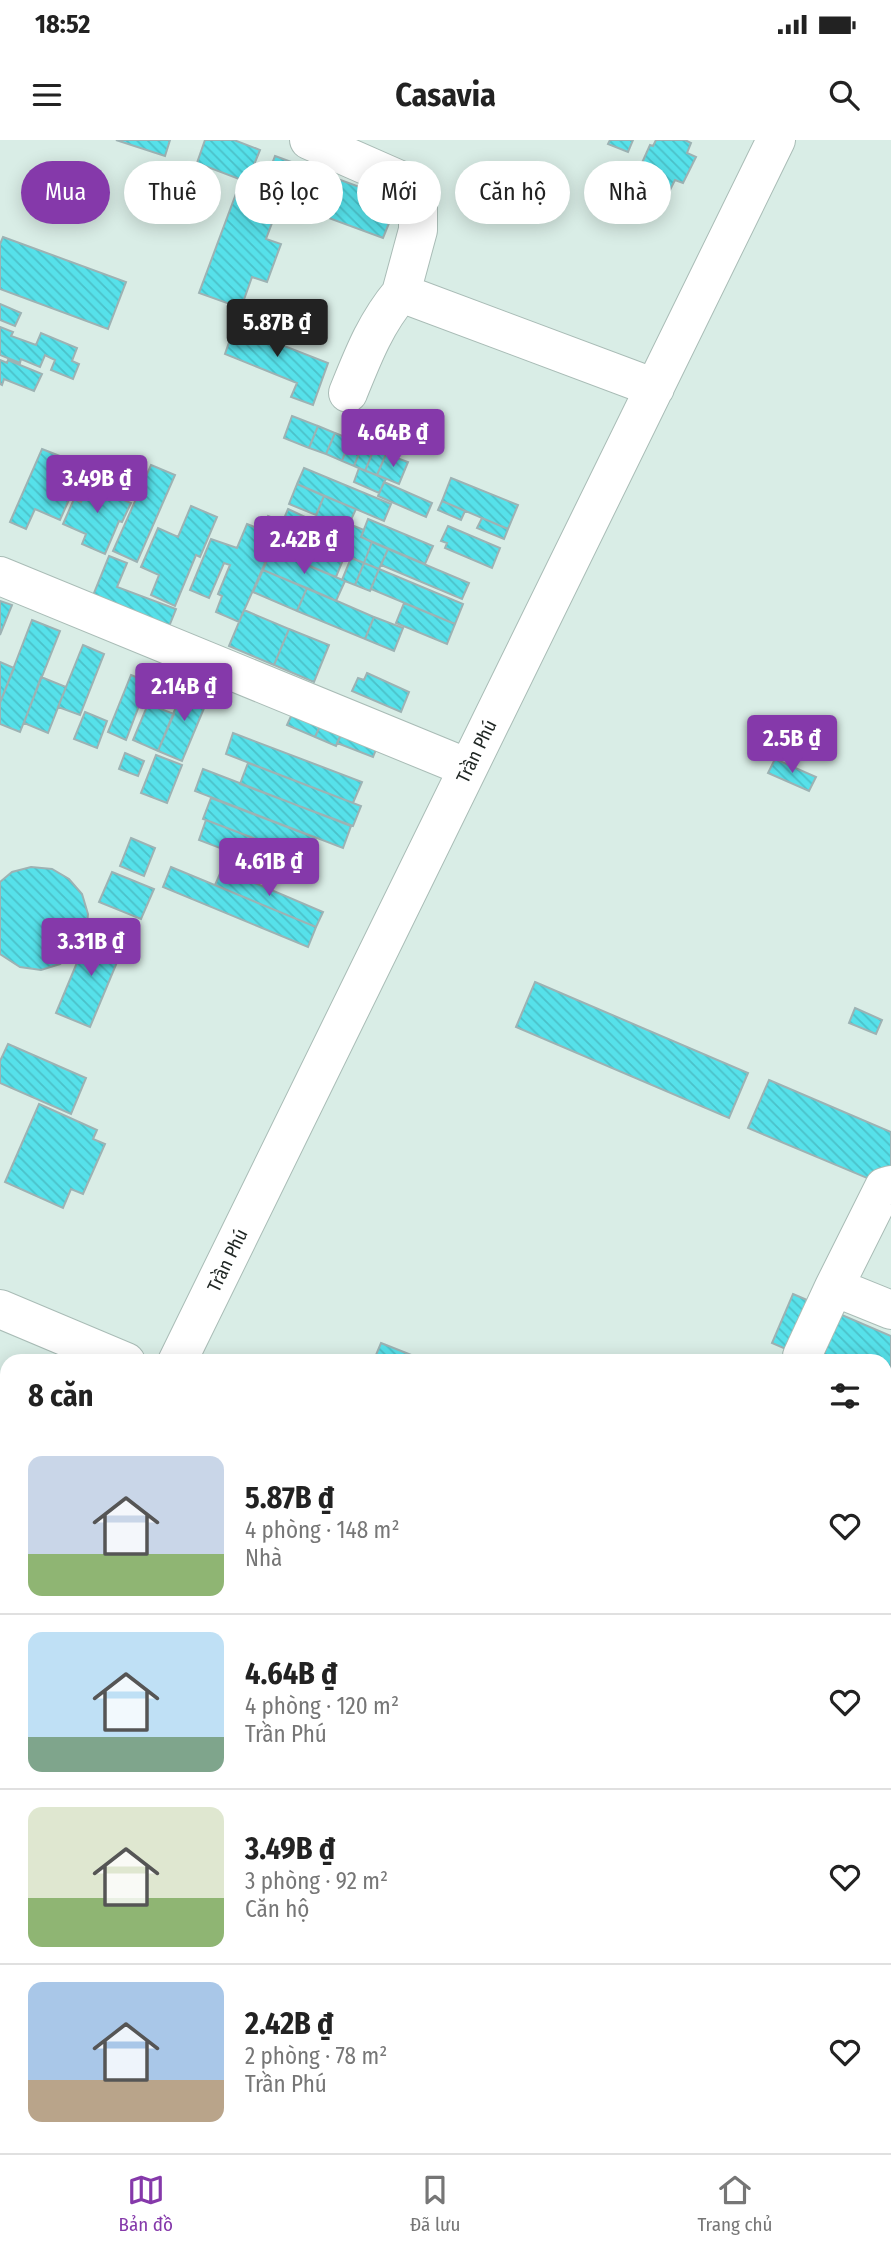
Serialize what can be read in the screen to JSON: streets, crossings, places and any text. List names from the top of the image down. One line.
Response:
{"streets":{"street":["Trần Phú"]},"page":{"status":"18:52","header":"Casavia","chip":["Mua","Thuê","Bộ lọc","Mới","Căn hộ","Nhà"],"price":["5.87B ₫","4.64B ₫","3.49B ₫","2.42B ₫","2.14B ₫","2.5B ₫","4.61B ₫","3.31B ₫"],"heading":"8 căn","list":[{"name":"5.87B ₫","note":"4 phòng · 148 m² · Nhà"},{"name":"4.64B ₫","note":"4 phòng · 120 m² · Trần Phú"},{"name":"3.49B ₫","note":"3 phòng · 92 m² · Căn hộ"},{"name":"2.42B ₫","note":"2 phòng · 78 m² · Trần Phú"}],"tabs":["Bản đồ","Đã lưu","Trang chủ"]}}
